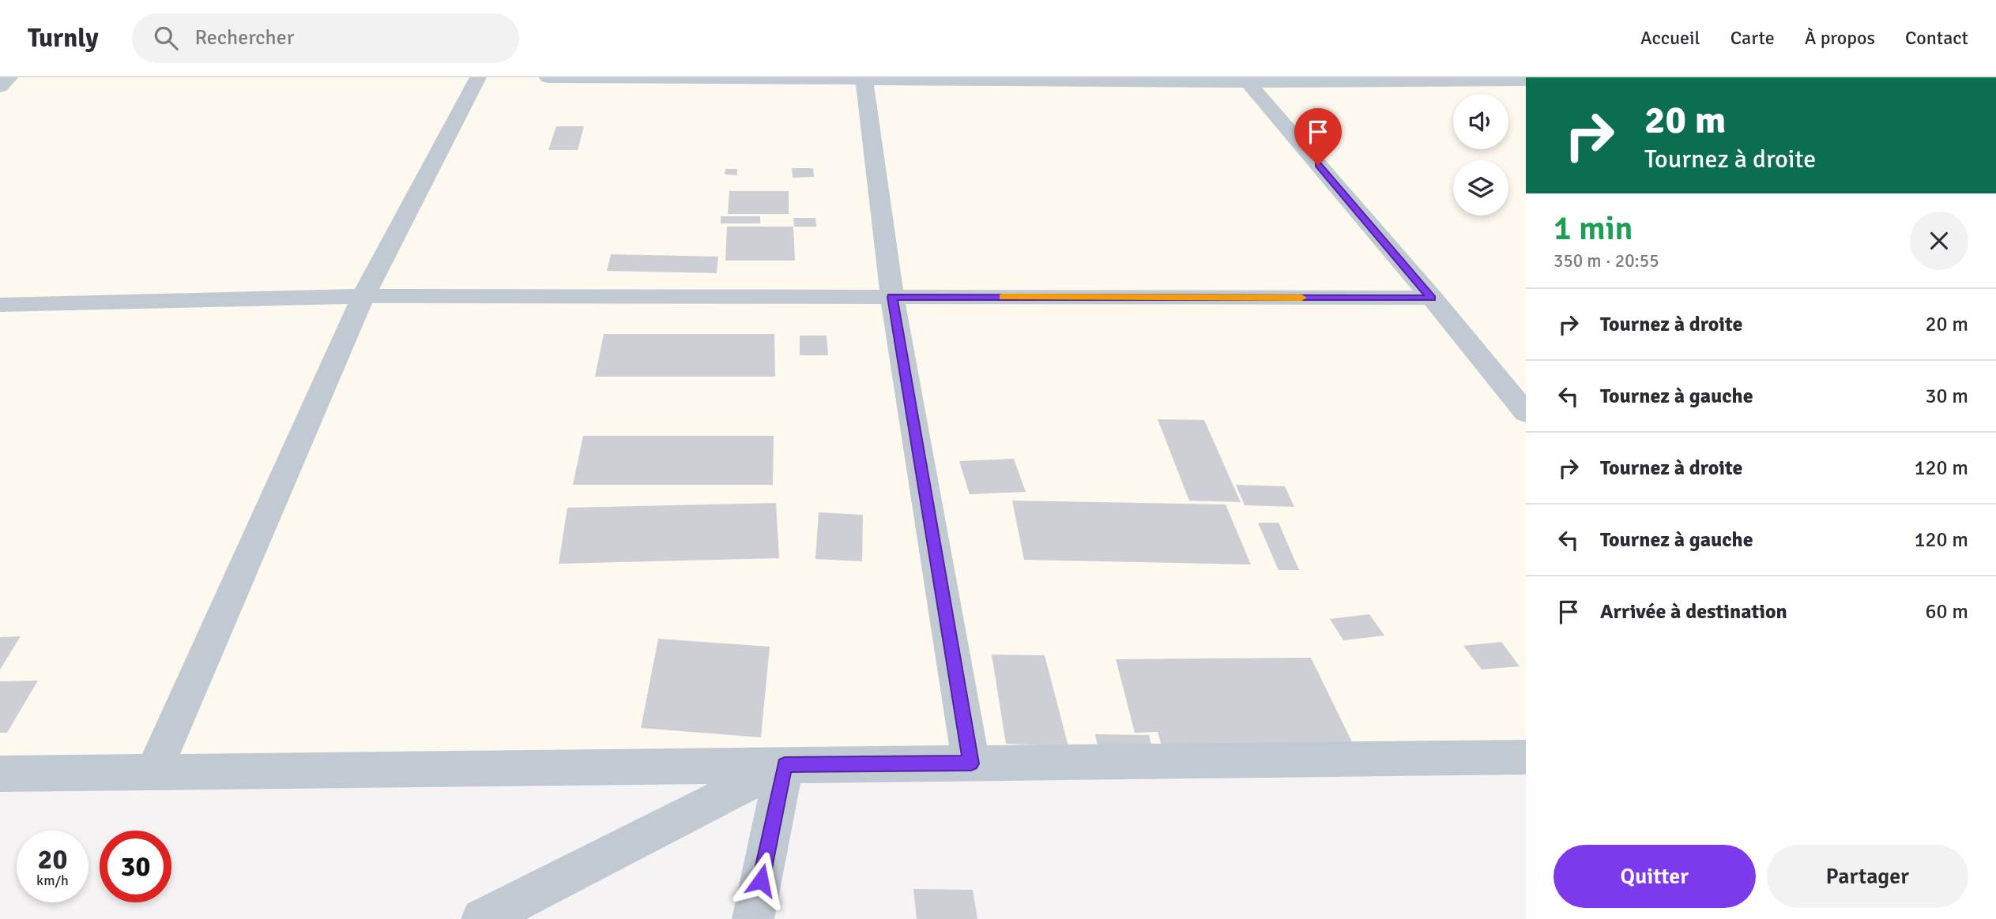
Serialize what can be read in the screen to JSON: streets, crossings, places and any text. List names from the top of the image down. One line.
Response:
{"page":{"header":"Turnly","search":"Rechercher","nav":["Accueil","Carte","À propos","Contact"],"turn":["20 m","Tournez à droite"],"heading":["1 min","350 m · 20:55"],"list":[{"name":"Tournez à droite","value":"20 m"},{"name":"Tournez à gauche","value":"30 m"},{"name":"Tournez à droite","value":"120 m"},{"name":"Tournez à gauche","value":"120 m"},{"name":"Arrivée à destination","value":"60 m"}],"speed":"20 km/h","limit":"30","buttons":["Quitter","Partager"]}}
